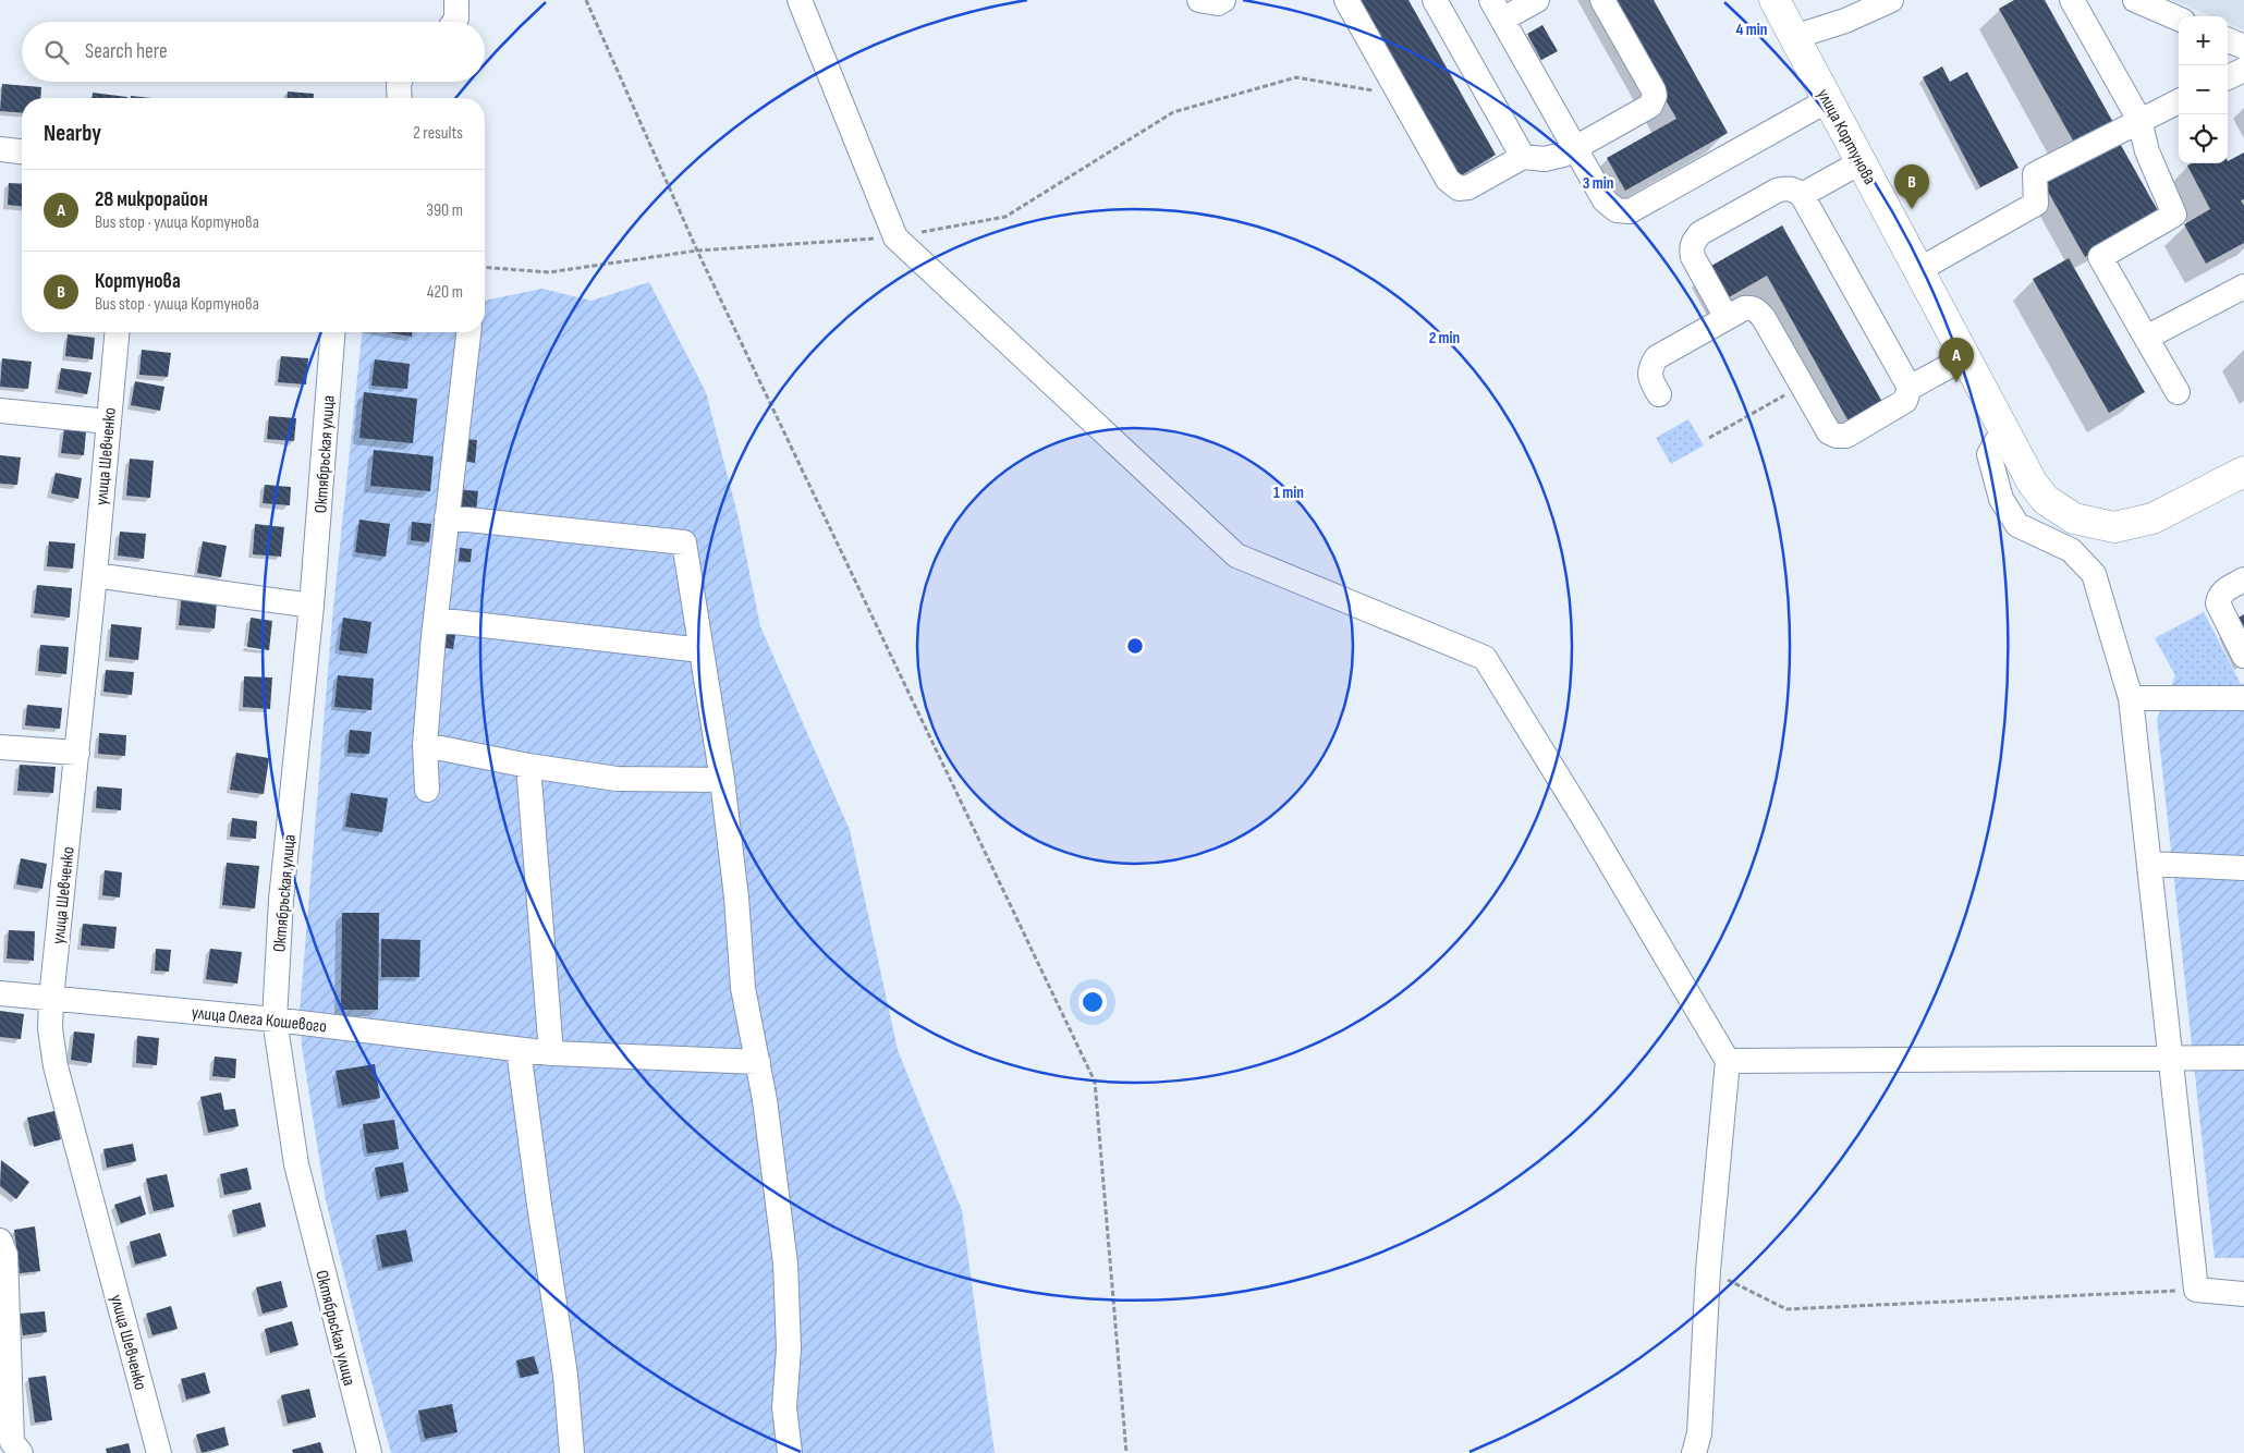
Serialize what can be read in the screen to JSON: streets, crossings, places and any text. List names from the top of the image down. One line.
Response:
{"streets":{"main road":["улица Кортунова"],"street":["Октябрьская улица","улица Шевченко","улица Олега Кошевого"]},"crossings":[["Октябрьская улица","улица Олега Кошевого"],["улица Шевченко","улица Олега Кошевого"]],"page":{"map_buttons":["+","−"],"search":"Search here","heading":["Nearby","2 results"],"pins":["B","A"],"list":[{"mark":"A","name":"28 микрорайон","note":"Bus stop · улица Кортунова","value":"390 m"},{"mark":"B","name":"Кортунова","note":"Bus stop · улица Кортунова","value":"420 m"}]},"rings":["4 min","3 min","2 min","1 min"]}
